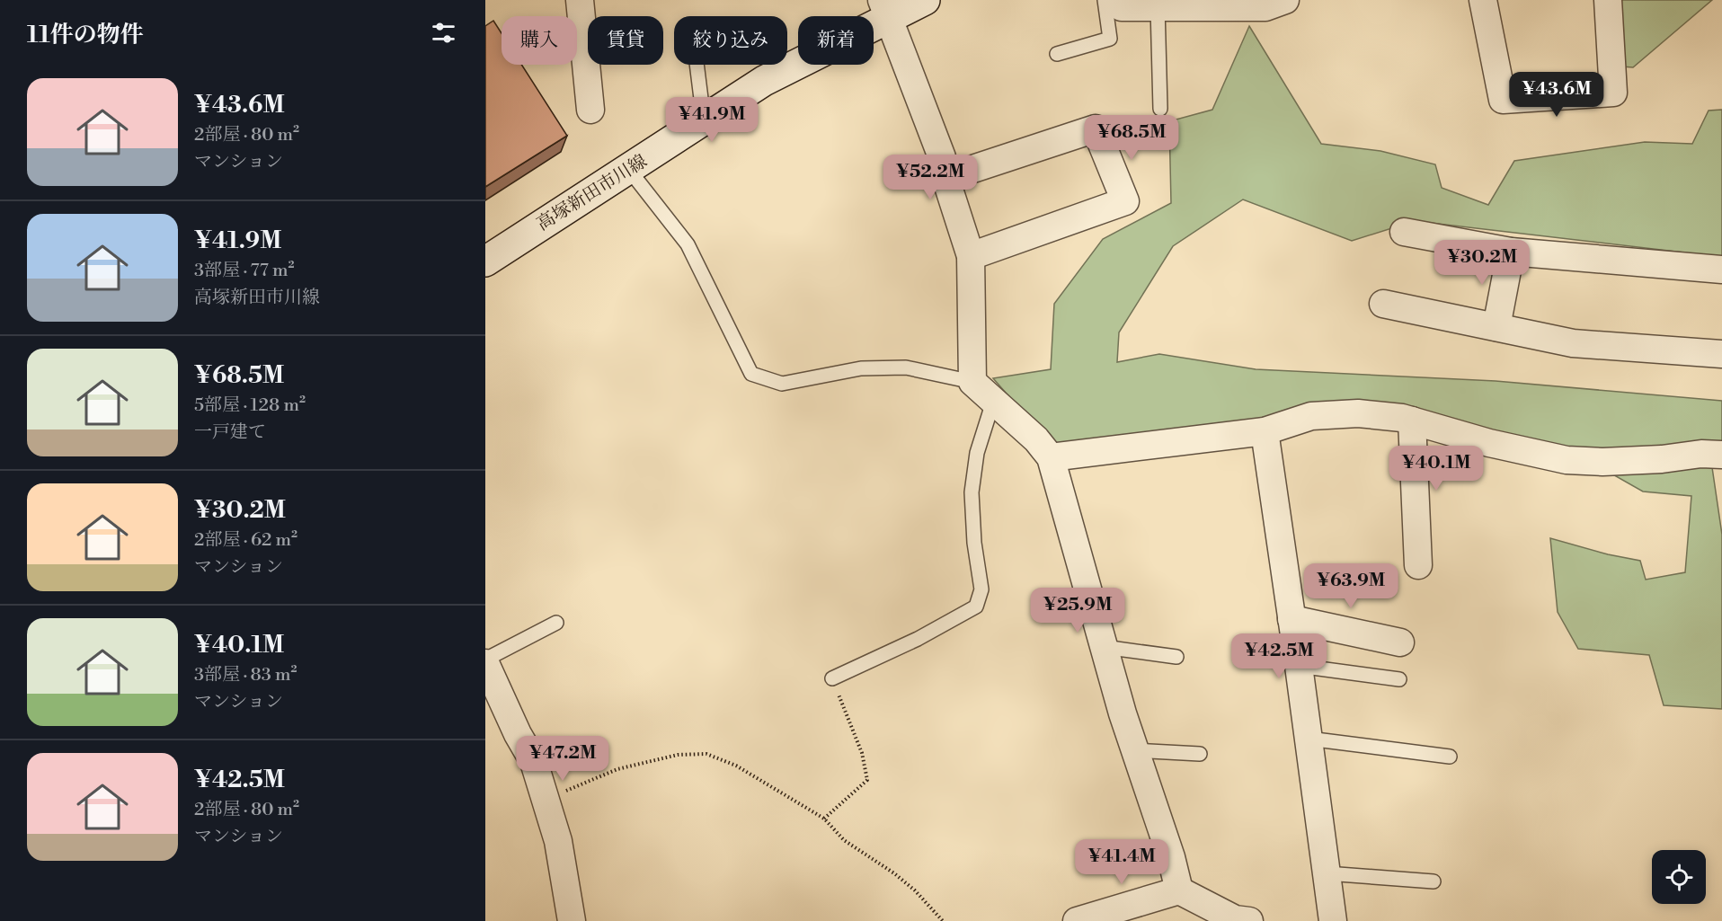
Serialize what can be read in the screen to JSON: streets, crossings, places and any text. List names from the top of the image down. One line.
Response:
{"streets":{"main road":["高塚新田市川線"]},"page":{"heading":"11件の物件","chip":["購入","賃貸","絞り込み","新着"],"list":[{"name":"¥43.6M","note":"2部屋 · 80 m² · マンション"},{"name":"¥41.9M","note":"3部屋 · 77 m² · 高塚新田市川線"},{"name":"¥68.5M","note":"5部屋 · 128 m² · 一戸建て"},{"name":"¥30.2M","note":"2部屋 · 62 m² · マンション"},{"name":"¥40.1M","note":"3部屋 · 83 m² · マンション"},{"name":"¥42.5M","note":"2部屋 · 80 m² · マンション"}],"price":["¥43.6M","¥41.9M","¥68.5M","¥52.2M","¥30.2M","¥40.1M","¥63.9M","¥25.9M","¥42.5M","¥47.2M","¥41.4M"]}}
